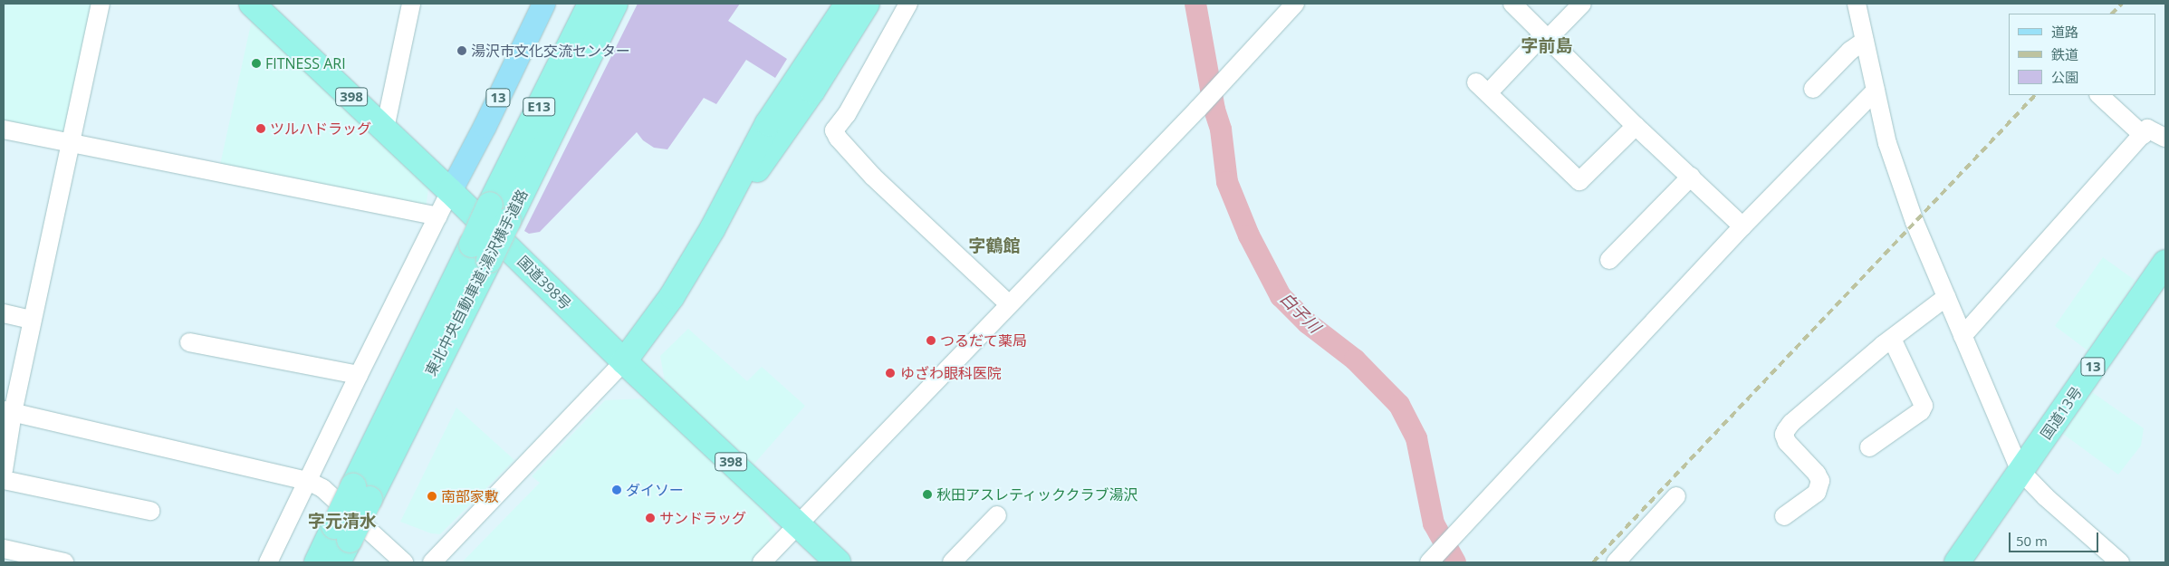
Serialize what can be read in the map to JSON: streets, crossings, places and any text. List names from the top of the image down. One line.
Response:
{"streets":{"highway":["398","13","E13","東北中央自動車道;湯沢横手道路","国道398号","国道13号"]},"crossings":[["13","国道398号"]],"districts":["字前島","字鶴館","字元清水"],"water":["白子川"],"places":["湯沢市文化交流センター","FITNESS ARI","ツルハドラッグ","つるだて薬局","ゆざわ眼科医院","ダイソー","秋田アスレティッククラブ湯沢","南部家敷","サンドラッグ"],"legend":["道路","鉄道","公園"],"scale_bar":"50 m"}
